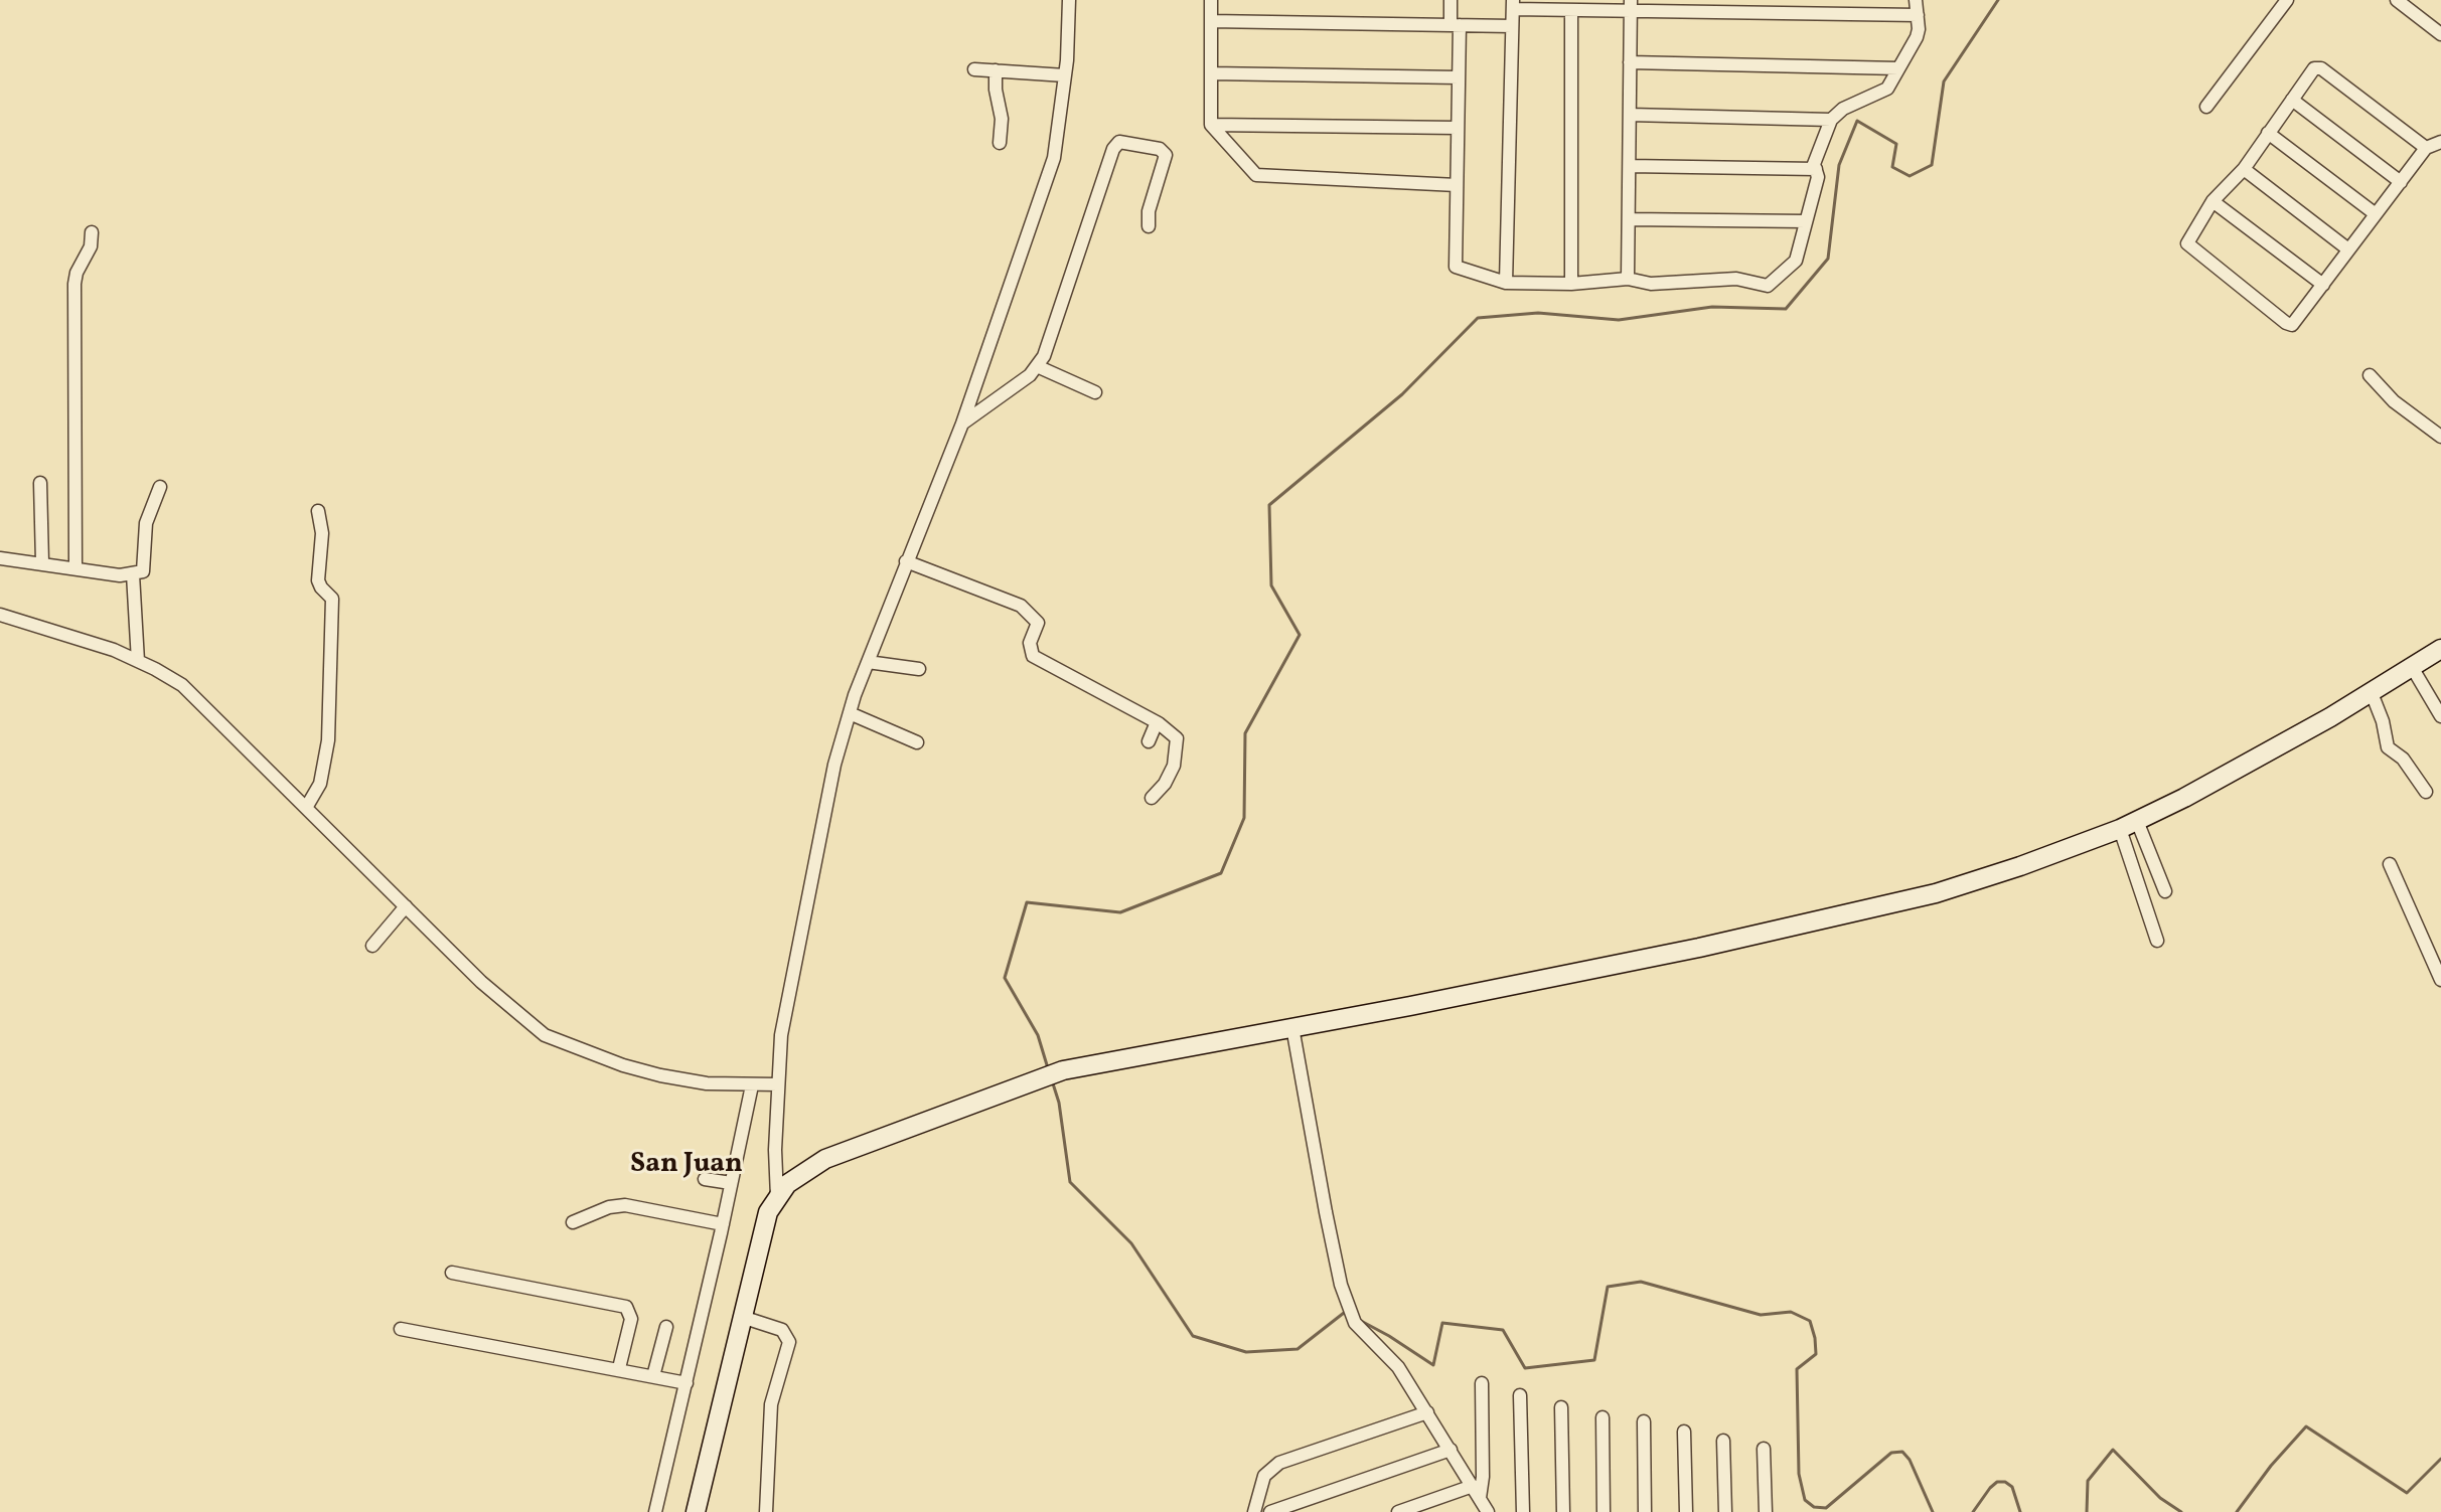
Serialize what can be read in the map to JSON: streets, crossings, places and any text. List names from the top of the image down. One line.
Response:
{"districts":["San Juan"]}
